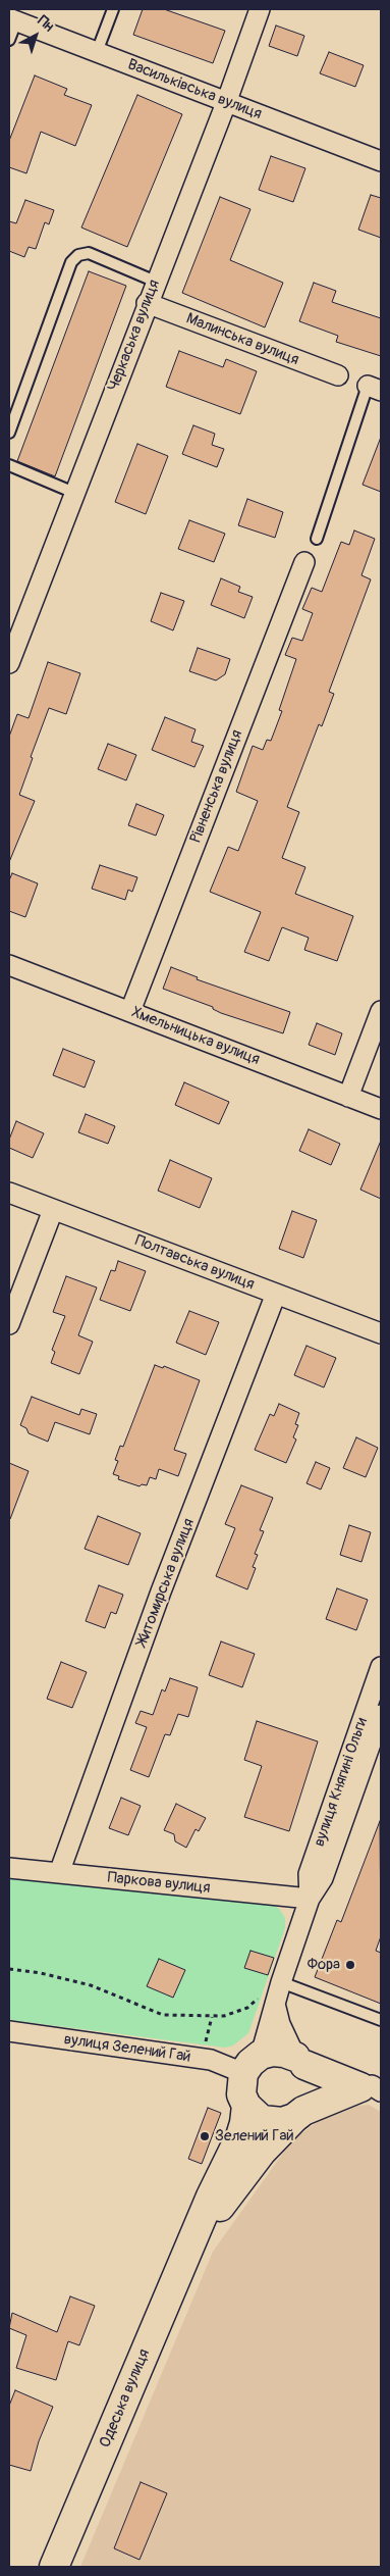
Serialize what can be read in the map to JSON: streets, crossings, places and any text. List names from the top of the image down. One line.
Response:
{"streets":{"main road":["Одеська вулиця"],"street":["Васильківська вулиця","Черкаська вулиця","Малинська вулиця","Рівненська вулиця","Хмельницька вулиця","Полтавська вулиця","Житомирська вулиця","вулиця Княгині Ольги","Паркова вулиця","вулиця Зелений Гай"]},"crossings":[["Васильківська вулиця","Черкаська вулиця"],["Черкаська вулиця","Малинська вулиця"],["Рівненська вулиця","Хмельницька вулиця"],["Полтавська вулиця","Житомирська вулиця"],["Житомирська вулиця","Паркова вулиця"],["вулиця Княгині Ольги","Паркова вулиця"],["вулиця Княгині Ольги","вулиця Зелений Гай"],["вулиця Княгині Ольги","Одеська вулиця"],["вулиця Зелений Гай","Одеська вулиця"]],"places":["Фора","Зелений Гай"],"north":"top right"}
